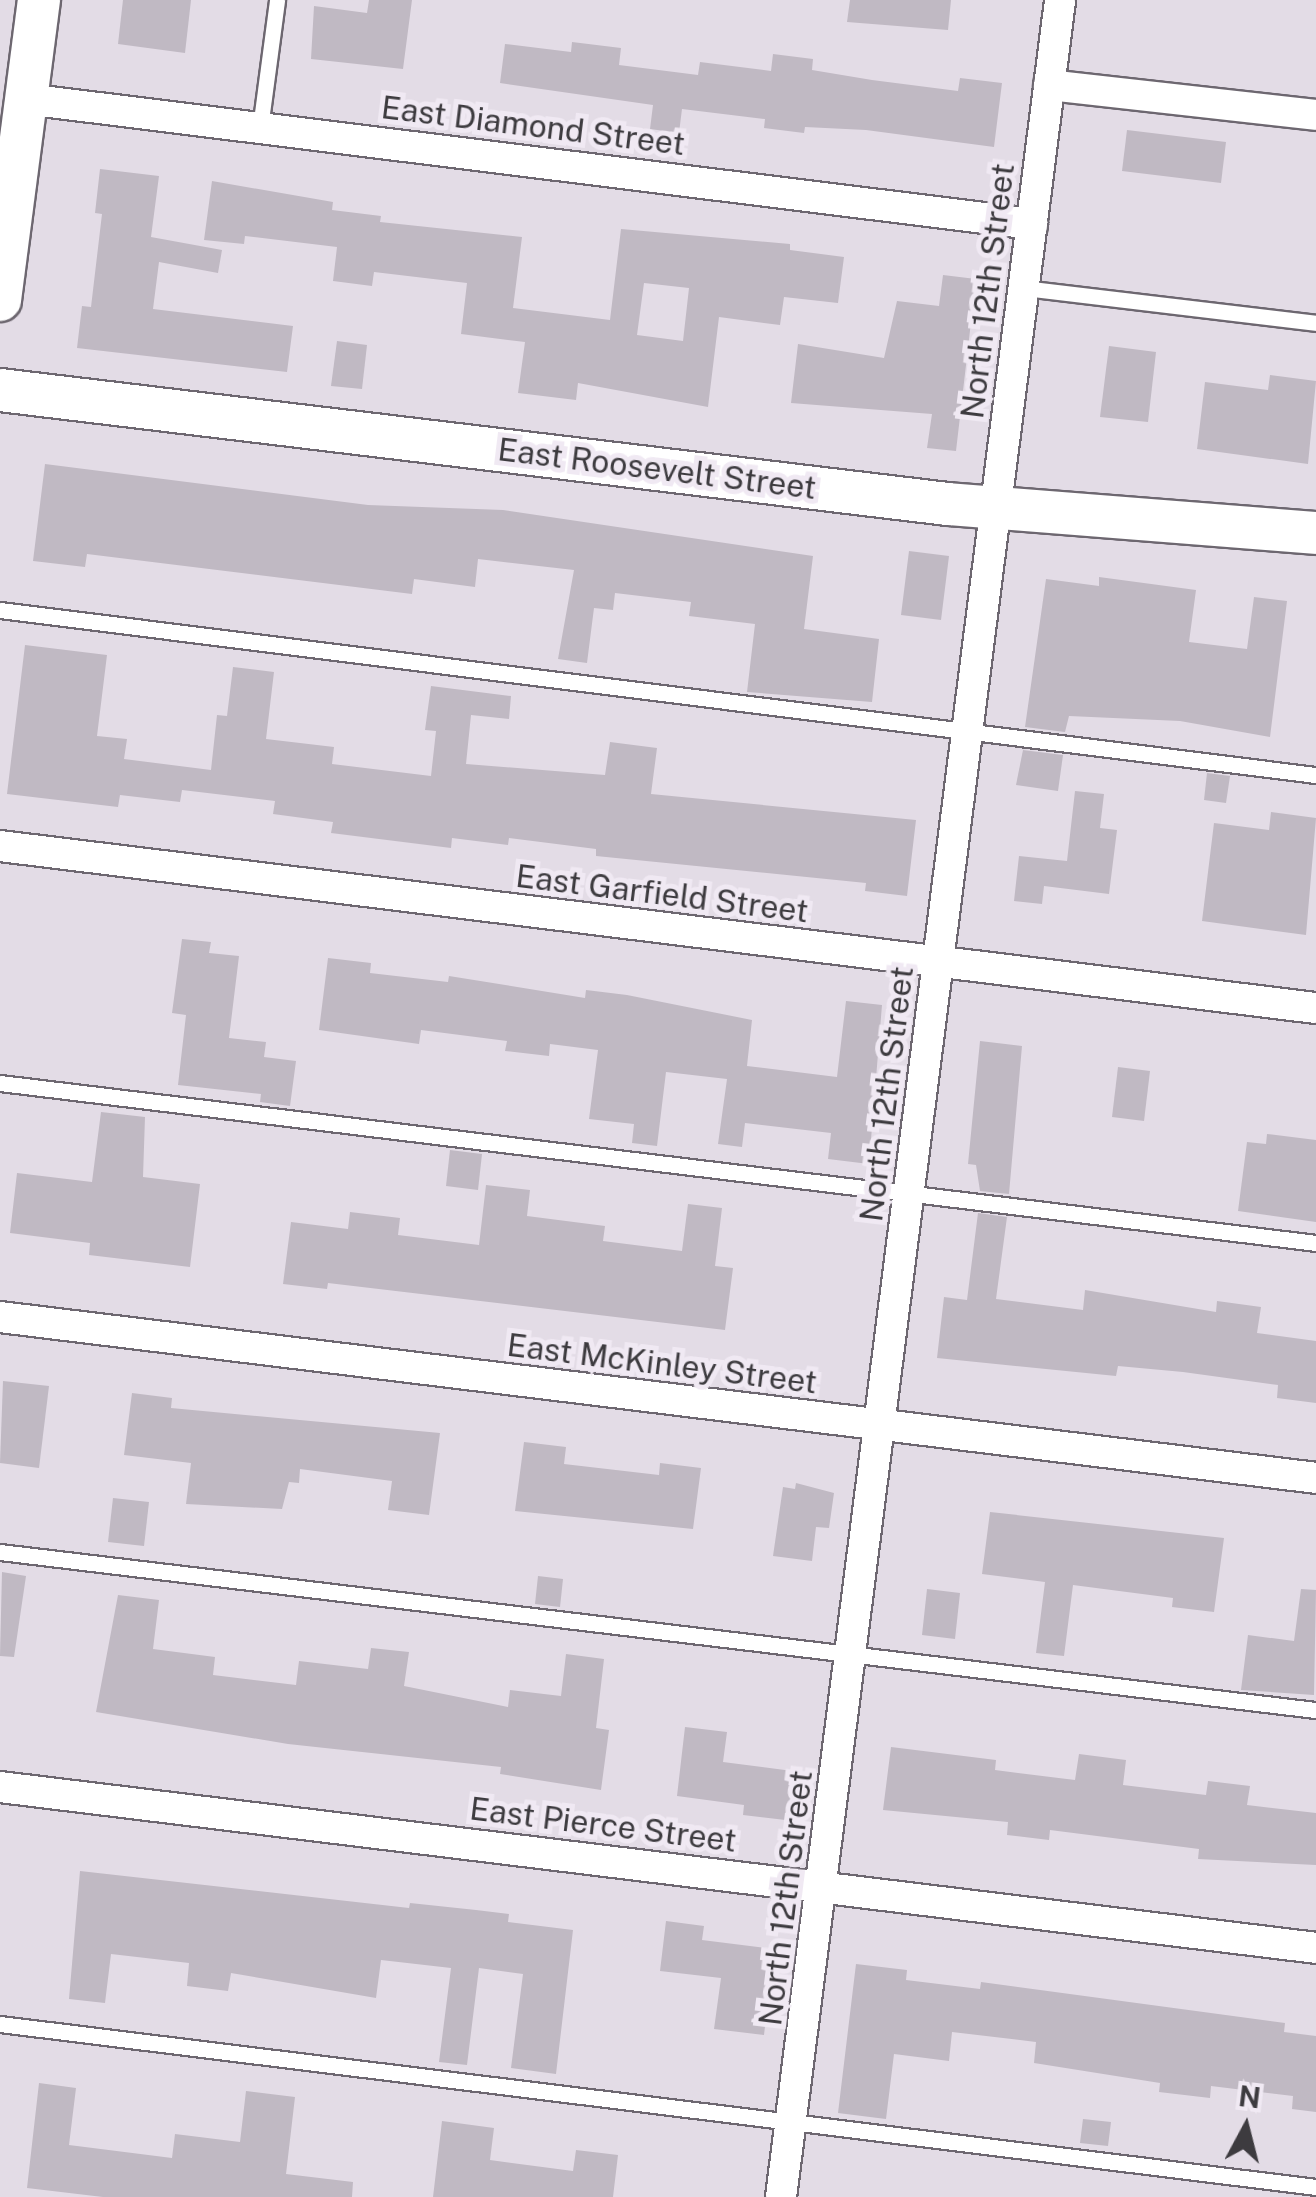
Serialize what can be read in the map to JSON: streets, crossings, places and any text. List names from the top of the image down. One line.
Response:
{"streets":{"street":["East Diamond Street","North 12th Street","East Roosevelt Street","East Garfield Street","East McKinley Street","East Pierce Street"]},"crossings":[["East Diamond Street","North 12th Street"],["North 12th Street","East Roosevelt Street"],["North 12th Street","East Garfield Street"],["North 12th Street","East McKinley Street"],["North 12th Street","East Pierce Street"]],"north":"top"}
